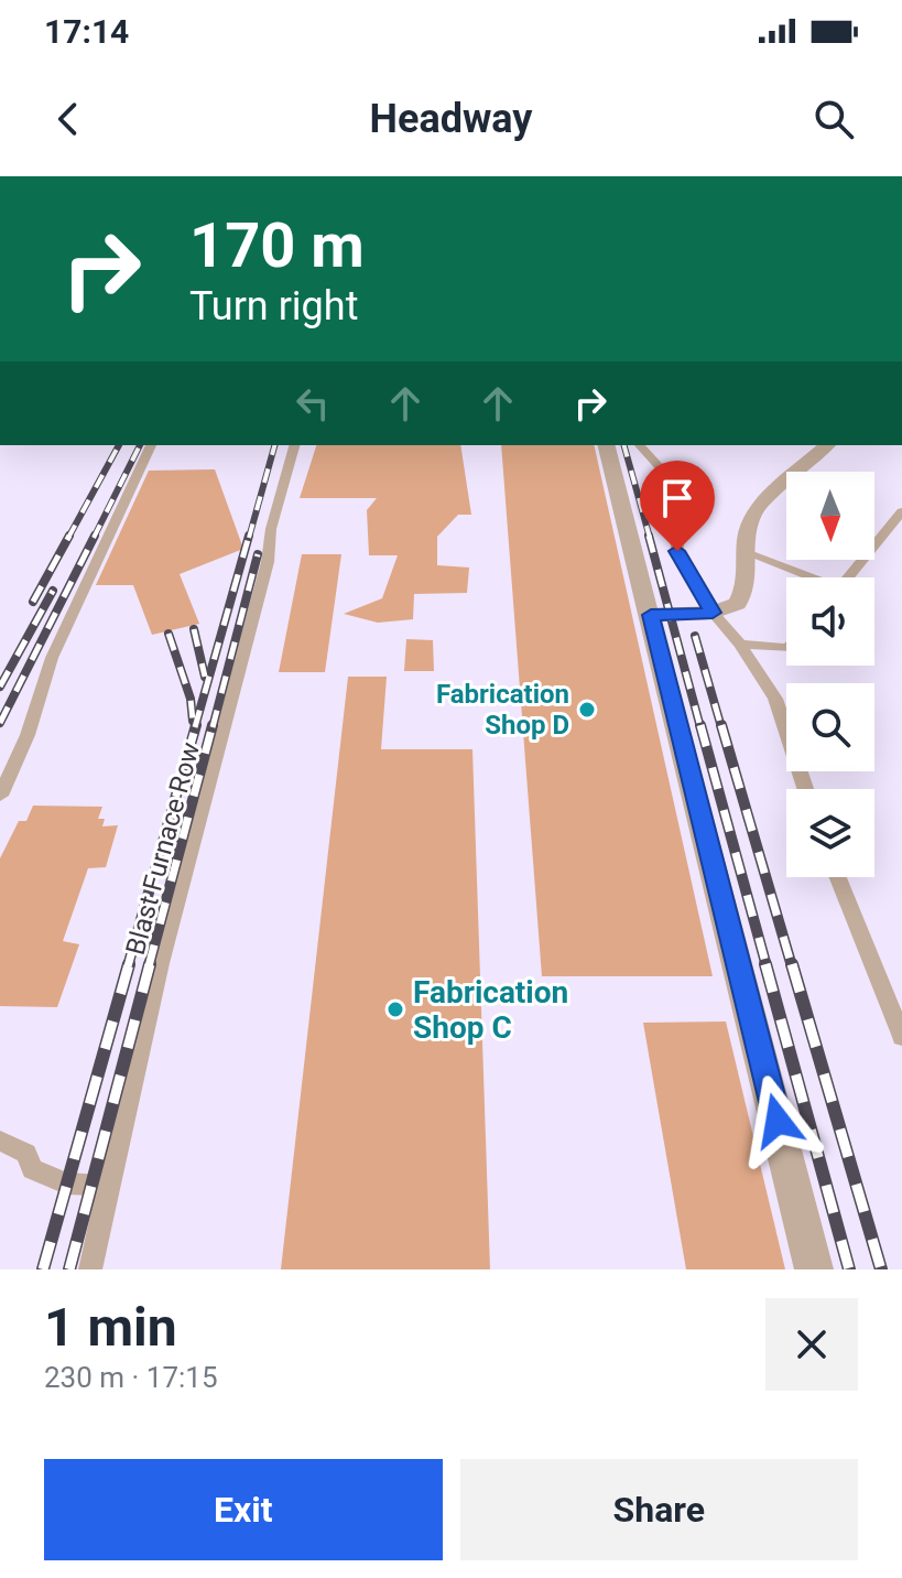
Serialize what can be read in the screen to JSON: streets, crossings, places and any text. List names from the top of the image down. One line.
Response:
{"streets":{"lane":["Blast Furnace Row"]},"places":["Fabrication Shop D","Fabrication Shop C"],"north":"bottom","page":{"status":"17:14","header":"Headway","turn":["170 m","Turn right"],"heading":["1 min","230 m · 17:15"],"buttons":["Exit","Share"]}}
